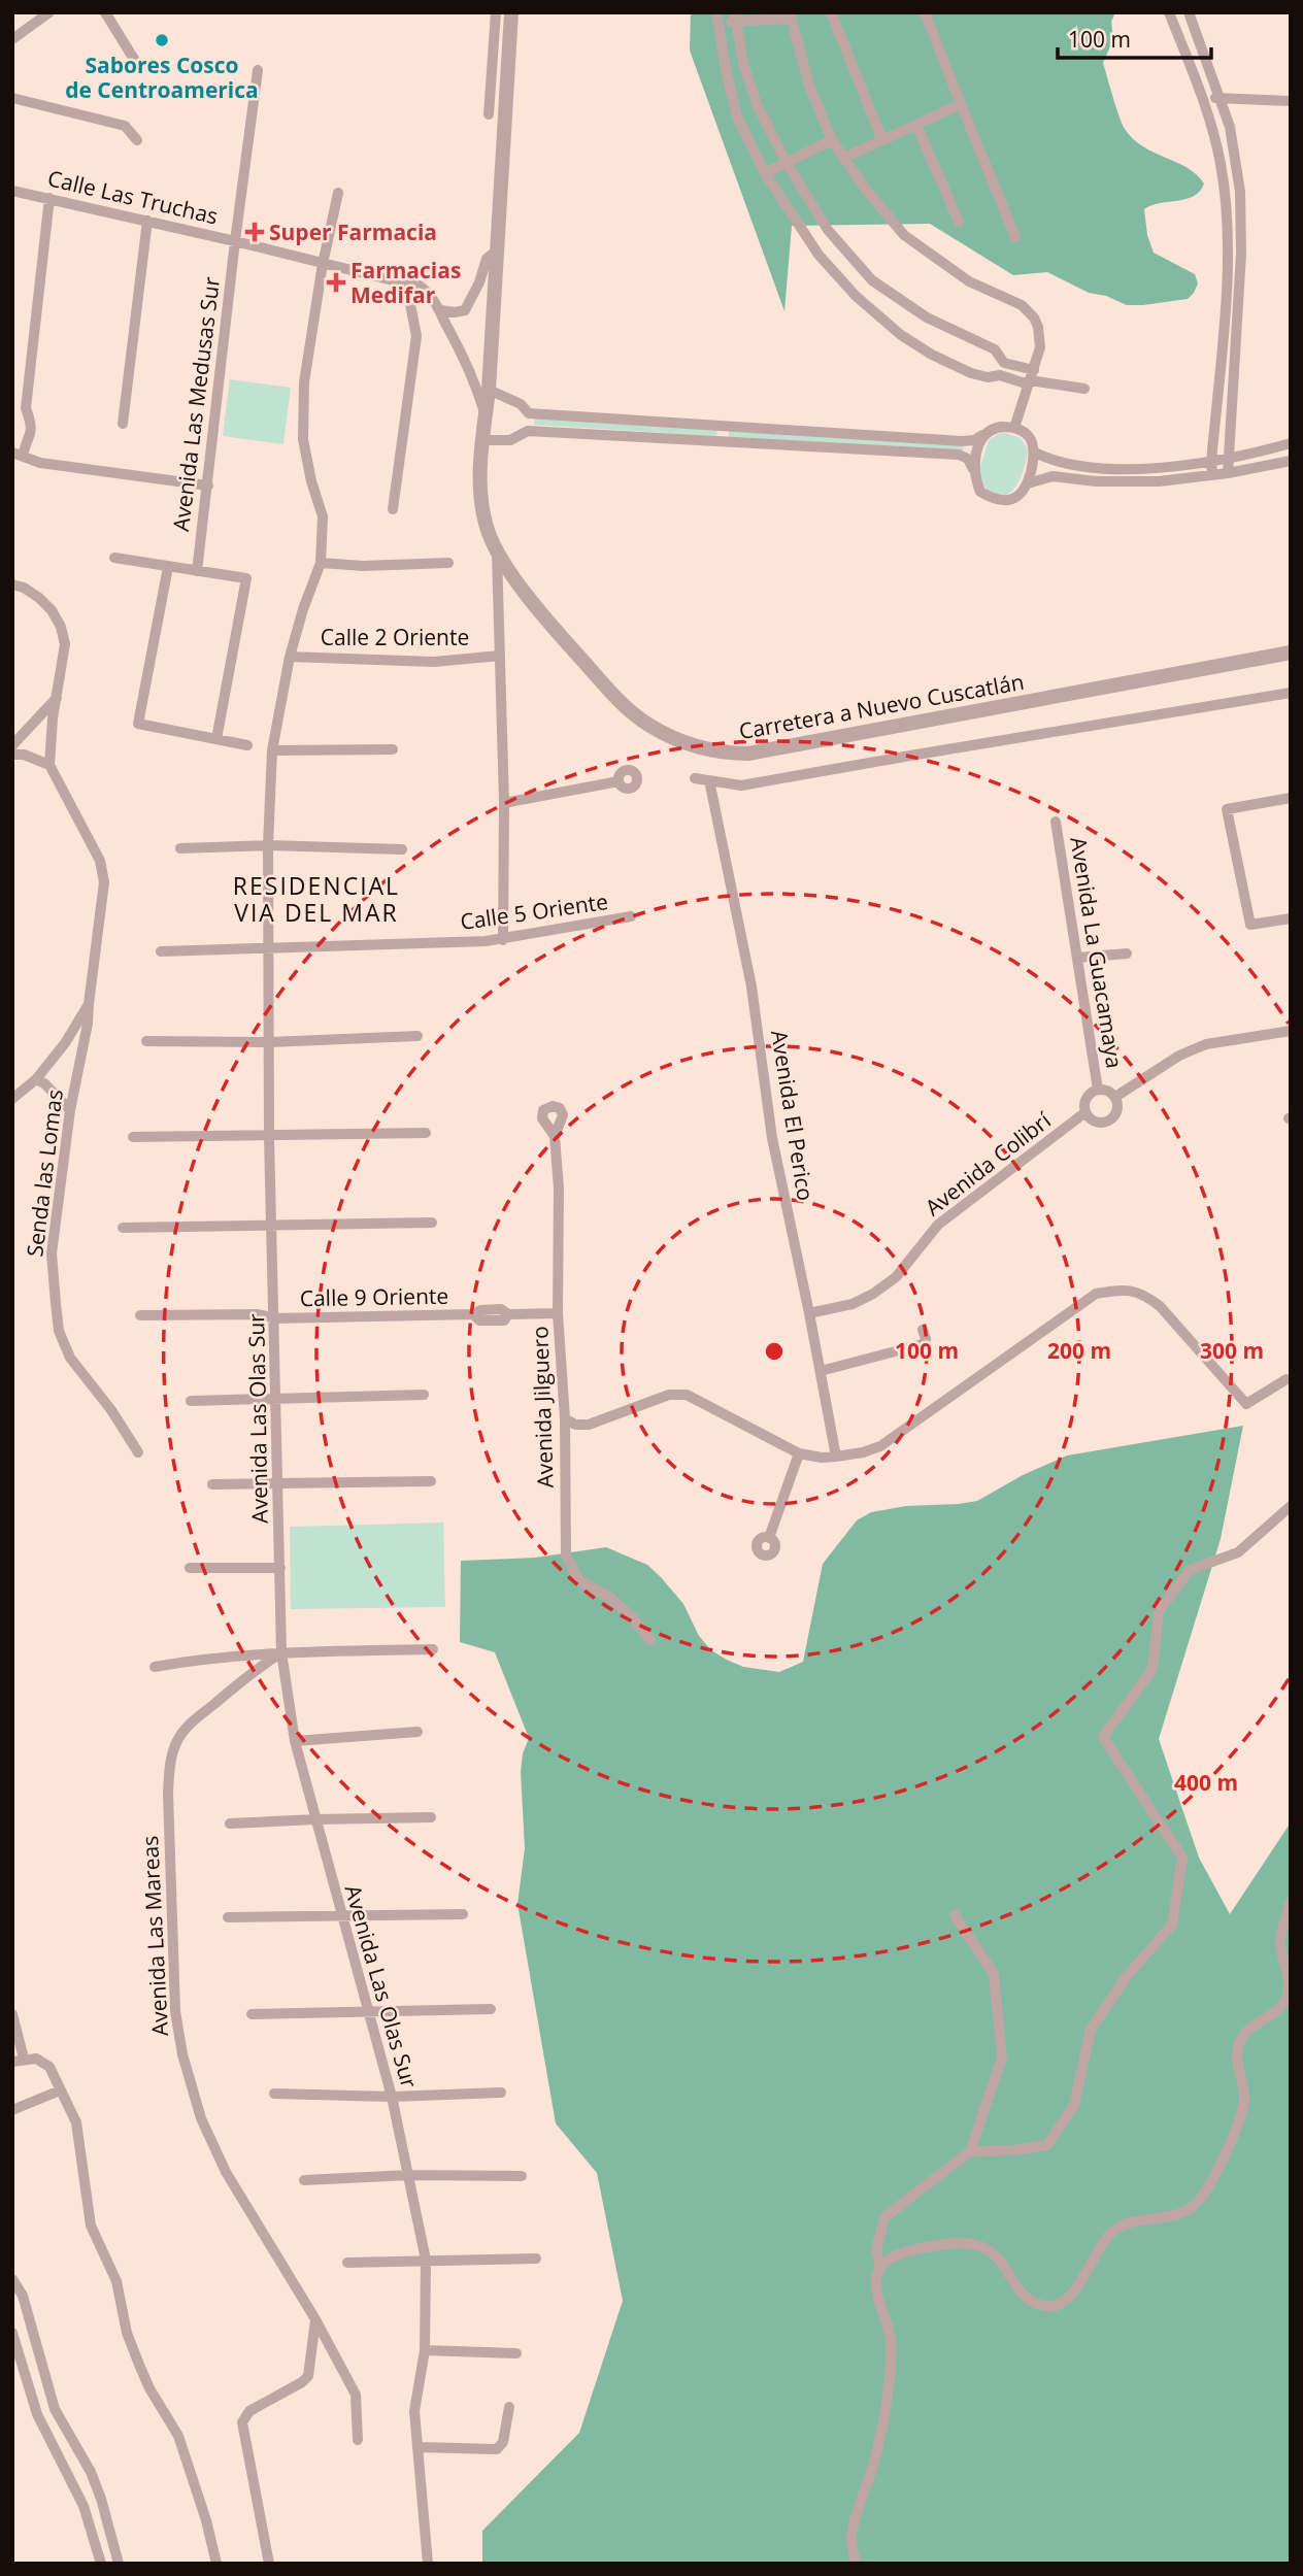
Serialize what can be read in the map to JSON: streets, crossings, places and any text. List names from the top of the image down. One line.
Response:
{"streets":{"street":["Calle Las Truchas","Avenida Las Medusas Sur","Calle 2 Oriente","Carretera a Nuevo Cuscatlán","Calle 5 Oriente","Avenida La Guacamaya","Avenida El Perico","Avenida Colibrí","Senda las Lomas","Calle 9 Oriente","Avenida Jilguero","Avenida Las Olas Sur","Avenida Las Mareas"]},"crossings":[["Calle Las Truchas","Avenida Las Medusas Sur"],["Calle Las Truchas","Carretera a Nuevo Cuscatlán"],["Calle Las Truchas","Avenida Las Olas Sur"],["Calle 2 Oriente","Avenida Las Olas Sur"],["Calle 5 Oriente","Avenida Las Olas Sur"],["Avenida La Guacamaya","Avenida Colibrí"],["Avenida El Perico","Avenida Colibrí"],["Calle 9 Oriente","Avenida Jilguero"],["Calle 9 Oriente","Avenida Las Olas Sur"],["Avenida Las Olas Sur","Avenida Las Mareas"]],"districts":["RESIDENCIAL VIA DEL MAR"],"places":{"other":["Sabores Cosco de Centroamerica"],"health":["Super Farmacia","Farmacias Medifar"]},"scale_bar":"100 m","rings":["100 m","200 m","300 m","400 m"]}
